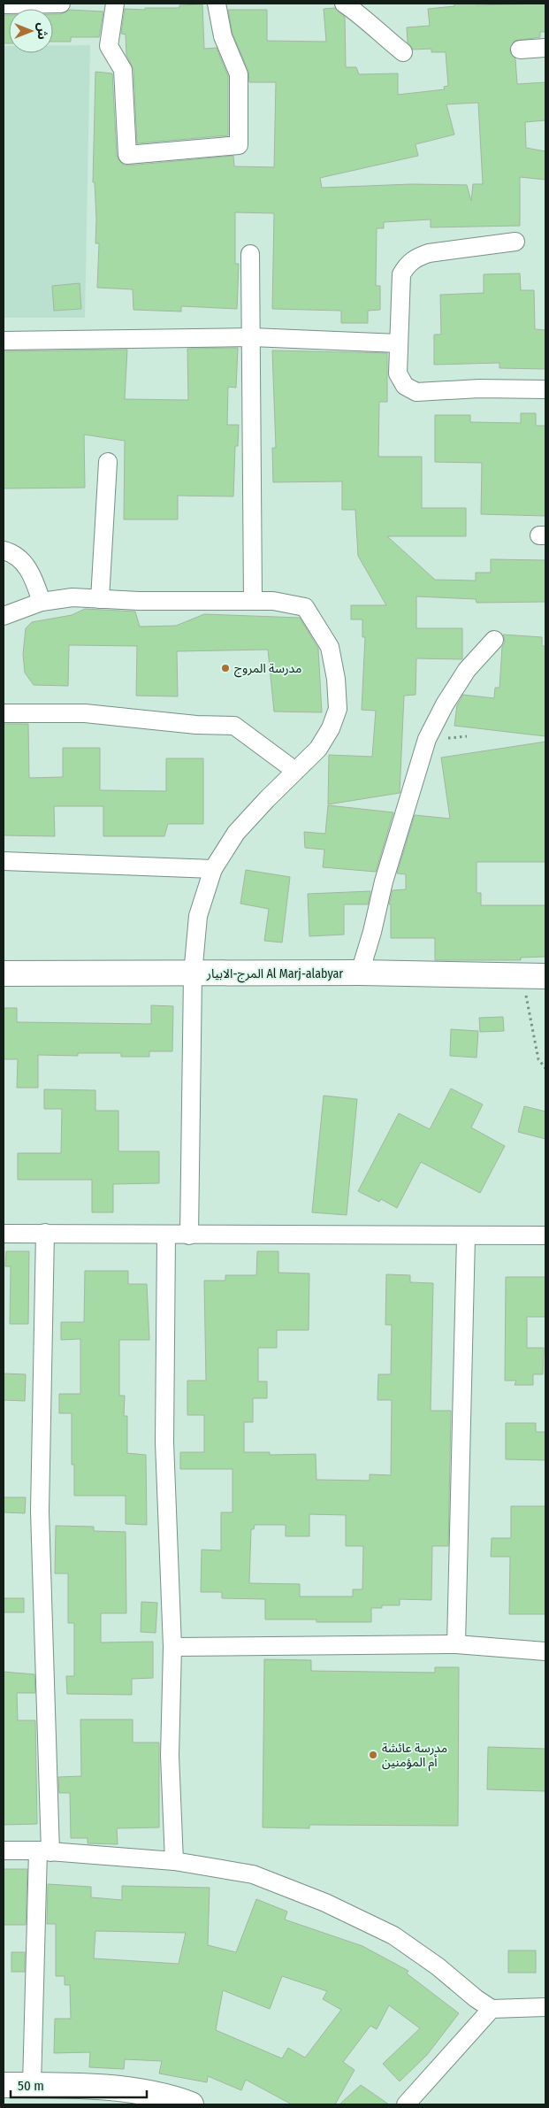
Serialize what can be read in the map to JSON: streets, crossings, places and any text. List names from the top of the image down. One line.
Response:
{"streets":{"main road":["المرج-الابيار Al Marj-alabyar"]},"places":["مدرسة المروج","مدرسة عائشة أم المؤمنين"],"scale_bar":"50 m","north":"right"}
